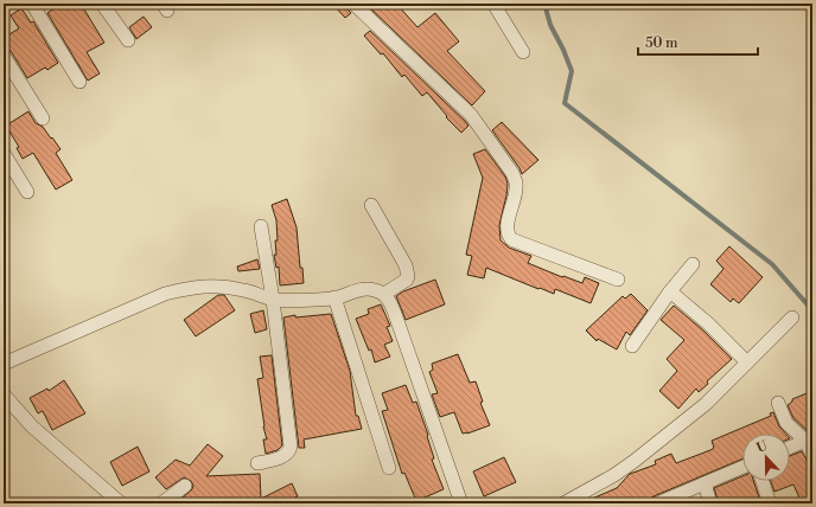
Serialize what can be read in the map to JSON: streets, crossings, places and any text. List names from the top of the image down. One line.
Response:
{"scale_bar":"50 m","north":"top"}
